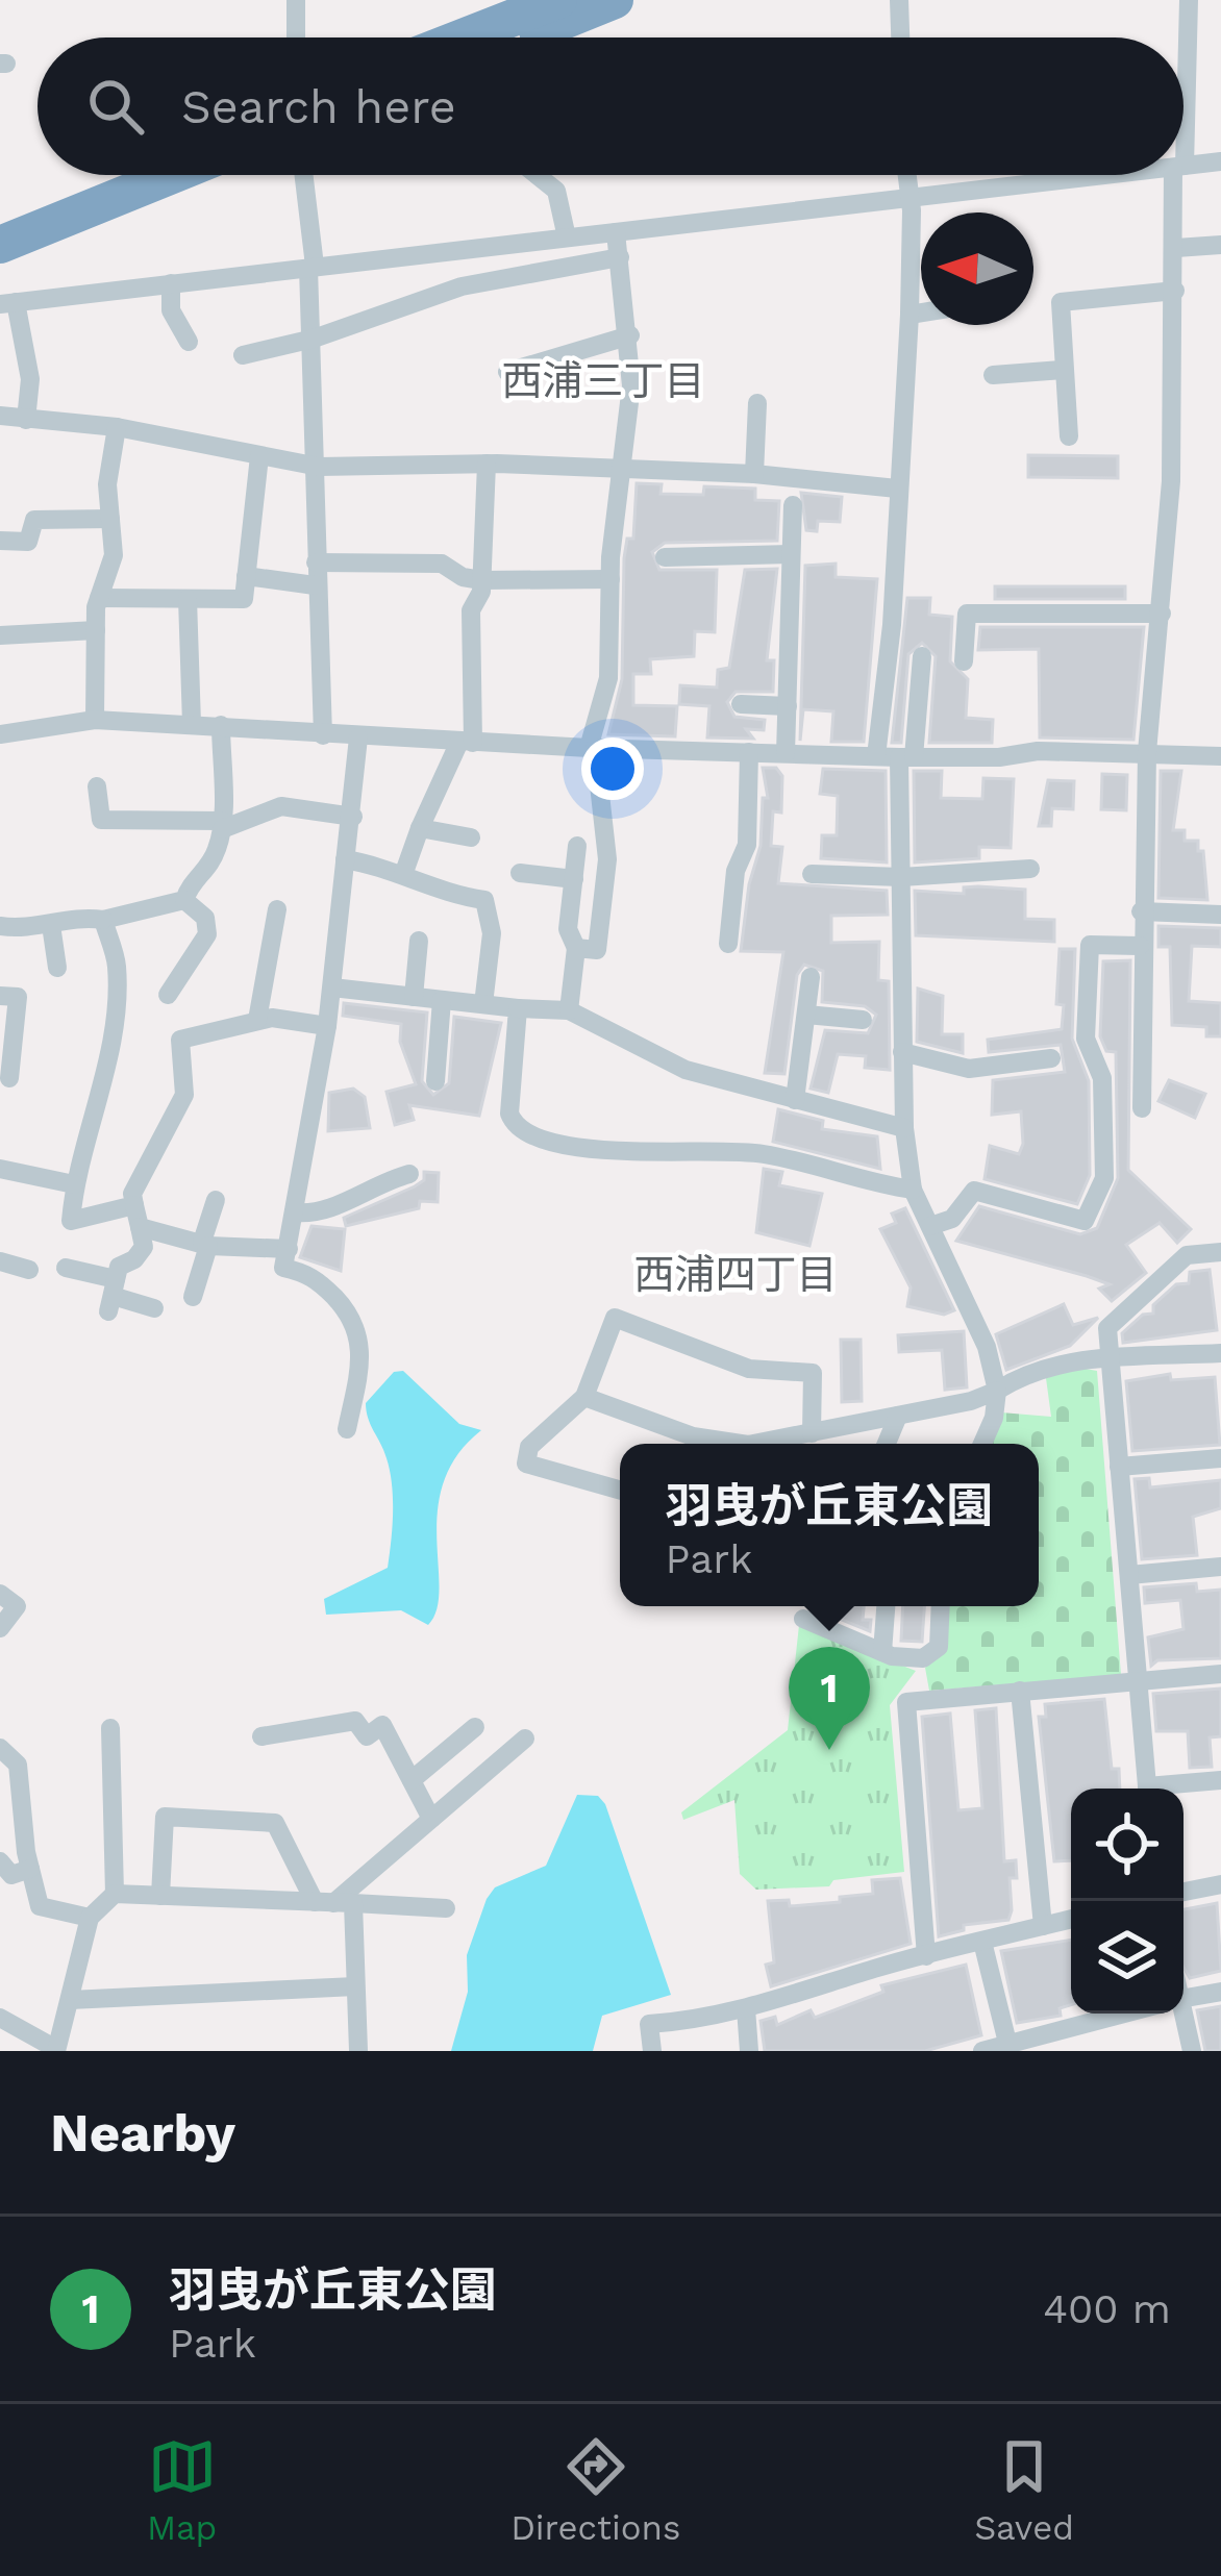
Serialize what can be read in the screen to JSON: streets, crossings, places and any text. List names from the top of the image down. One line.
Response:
{"districts":["西浦三丁目","西浦四丁目"],"north":"left","page":{"search":"Search here","popup":["羽曳が丘東公園","Park"],"pins":"1","heading":"Nearby","list":[{"mark":"1","name":"羽曳が丘東公園","note":"Park","value":"400 m"}],"nav":["Map","Directions","Saved"]}}
